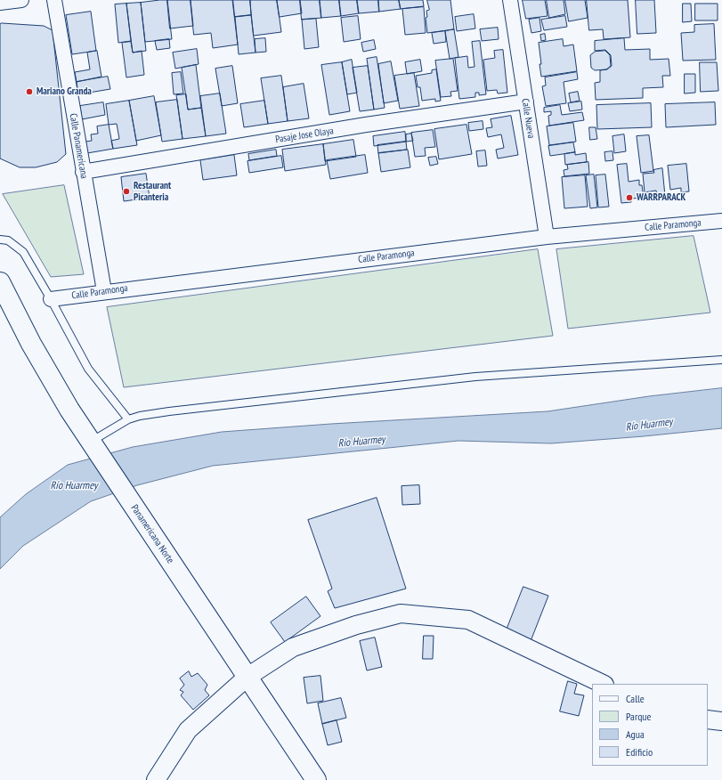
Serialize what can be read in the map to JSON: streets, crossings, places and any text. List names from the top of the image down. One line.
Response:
{"streets":{"highway":["Panamericana Norte"],"street":["Calle Nueva","Pasaje Jose Olaya","Calle Panamericana","Calle Paramonga"]},"crossings":[["Calle Nueva","Pasaje Jose Olaya"],["Calle Nueva","Calle Paramonga"],["Pasaje Jose Olaya","Calle Panamericana"],["Calle Panamericana","Calle Paramonga"]],"water":["Río Huarmey"],"places":["Mariano Granda","Restaurant Picanteria","WARRPARACK"],"legend":["Calle","Parque","Agua","Edificio"]}
